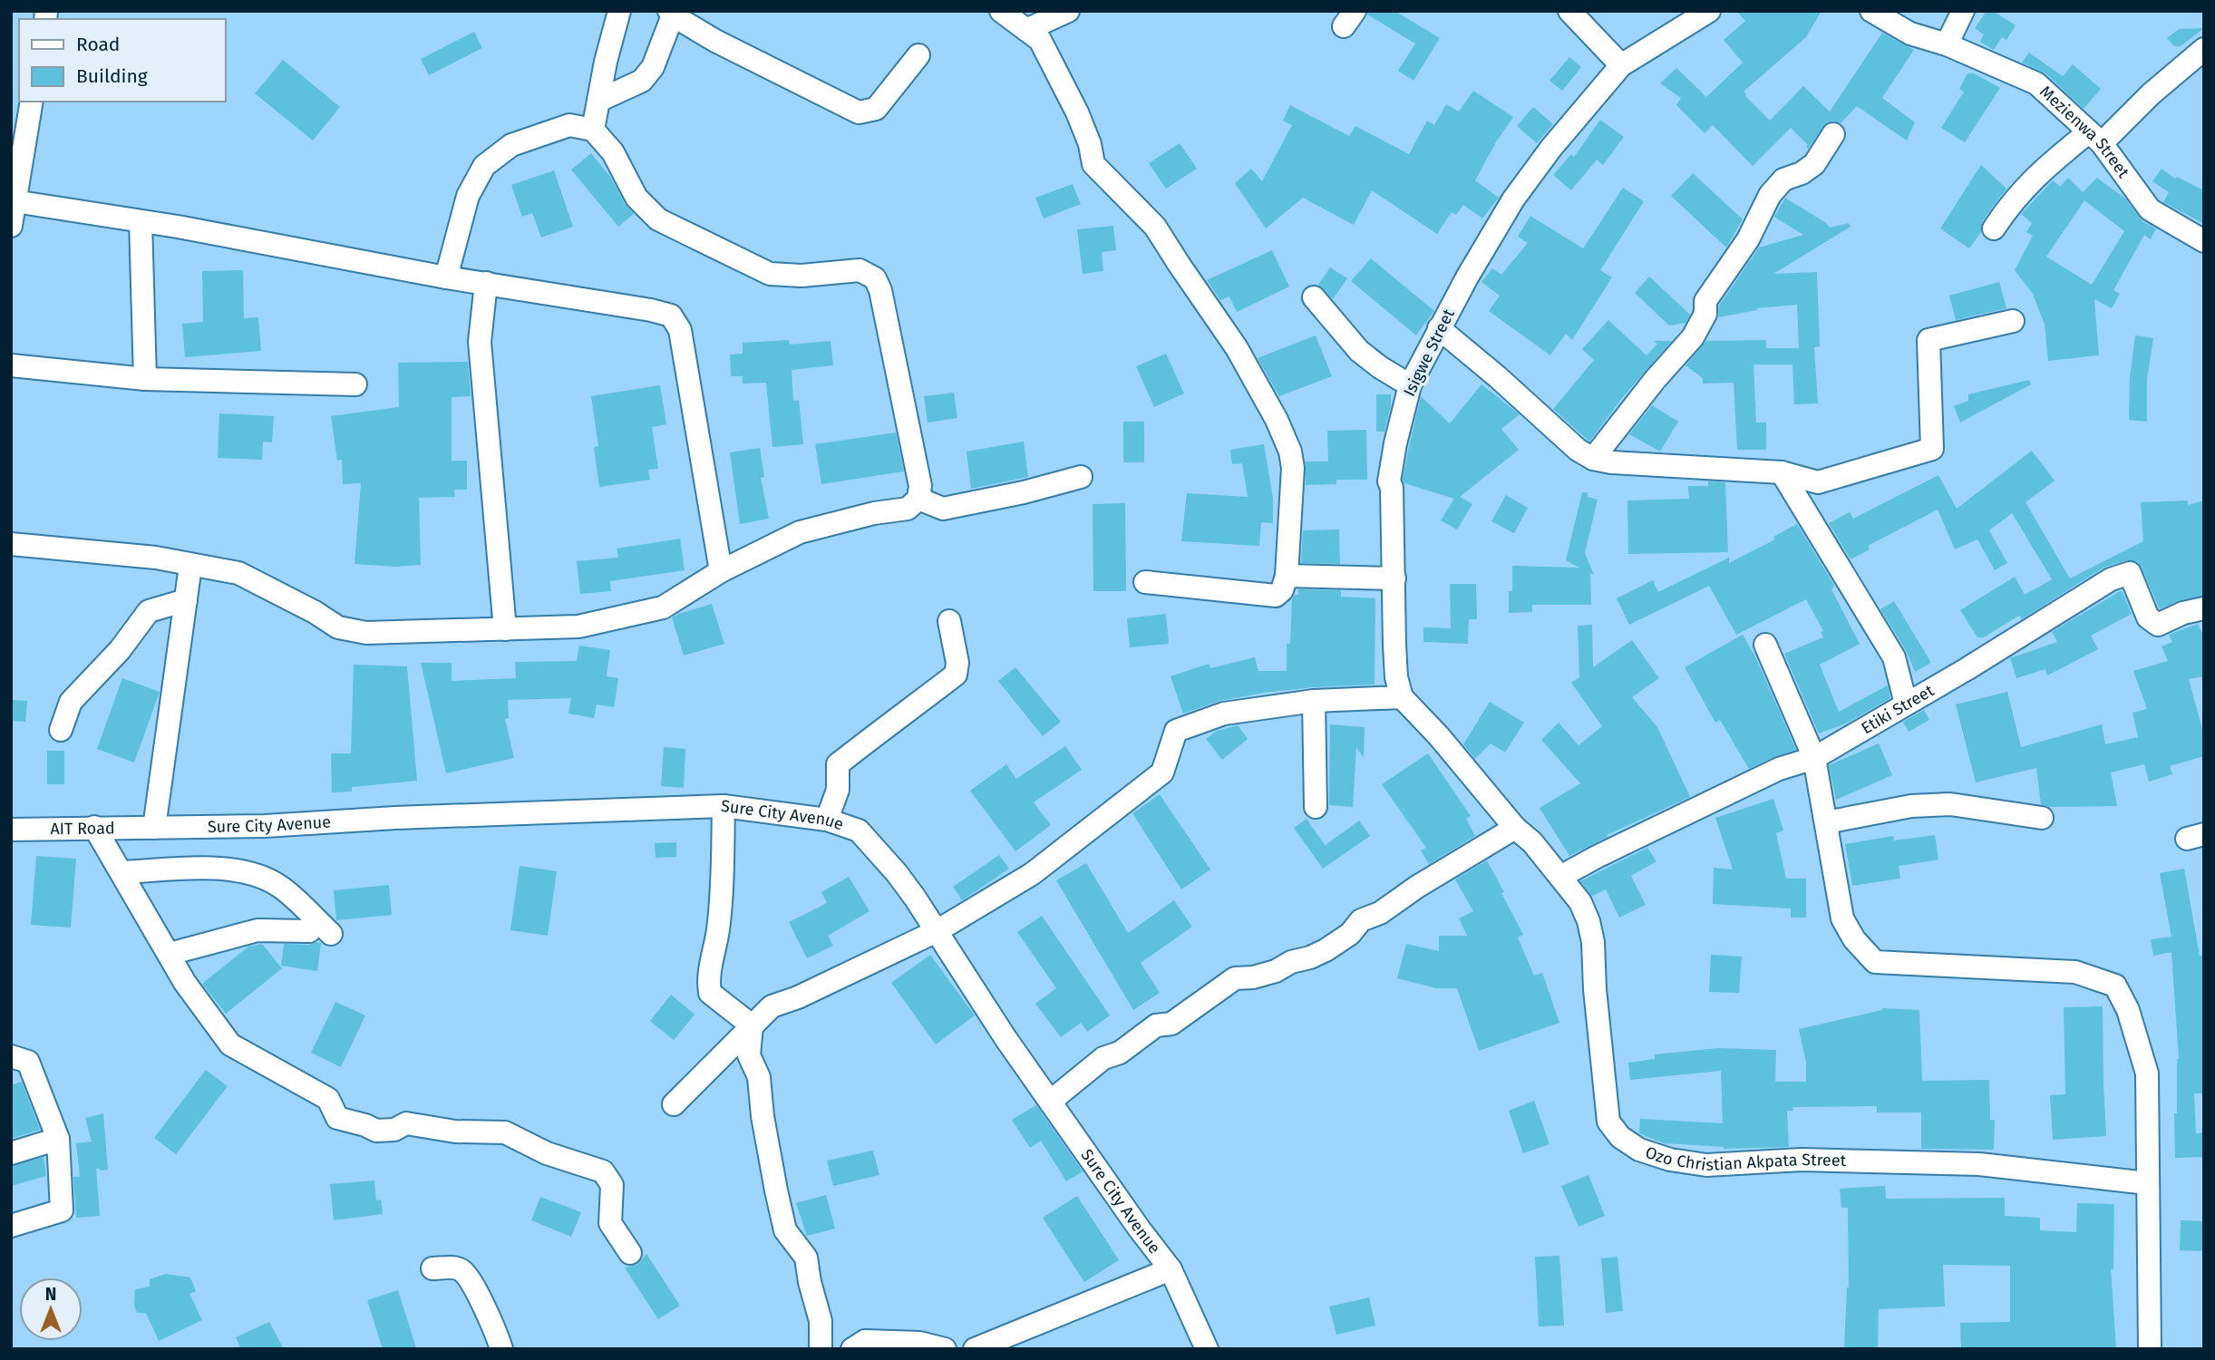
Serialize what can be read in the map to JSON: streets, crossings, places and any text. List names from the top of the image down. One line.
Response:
{"streets":{"street":["Mezienwa Street","Isigwe Street","Etiki Street","Sure City Avenue","AIT Road","Ozo Christian Akpata Street"]},"crossings":[["Etiki Street","Ozo Christian Akpata Street"],["Sure City Avenue","AIT Road"]],"legend":["Road","Building"],"north":"top"}
